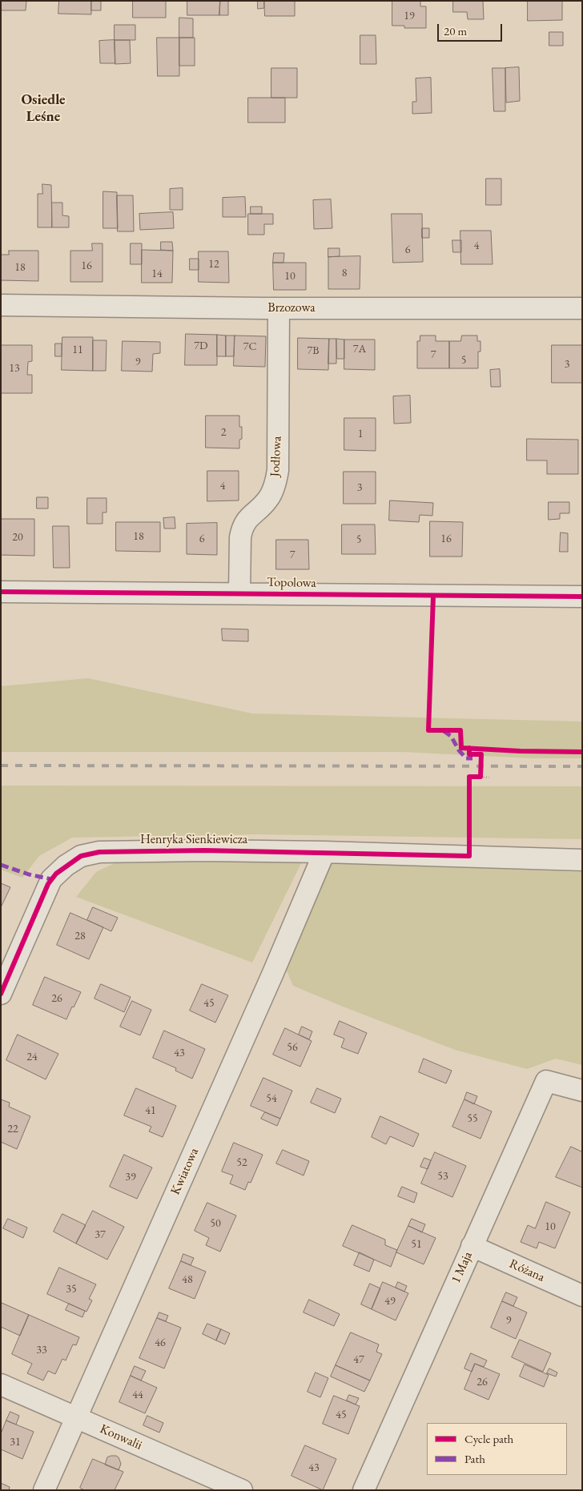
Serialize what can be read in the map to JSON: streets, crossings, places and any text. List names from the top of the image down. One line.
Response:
{"streets":{"street":["Brzozowa","Jodłowa","Topolowa","Henryka Sienkiewicza","Kwiatowa","1 Maja","Różana","Konwalii"]},"crossings":[["Brzozowa","Jodłowa"],["Jodłowa","Topolowa"],["Henryka Sienkiewicza","Kwiatowa"],["Kwiatowa","Konwalii"],["1 Maja","Różana"]],"districts":["Osiedle Leśne"],"house_numbers":["19","4","6","12","16","18","8","14","10","7D","7C","7A","11","7B","7","5","9","3","13","2","1","4","3","18","20","6","16","5","7","28","26","45","56","43","24","54","41","55","22","52","53","39","50","10","37","51","48","35","49","9","46","33","47","26","44","45","31","43"],"legend":["Cycle path","Path"],"scale_bar":"20 m"}
